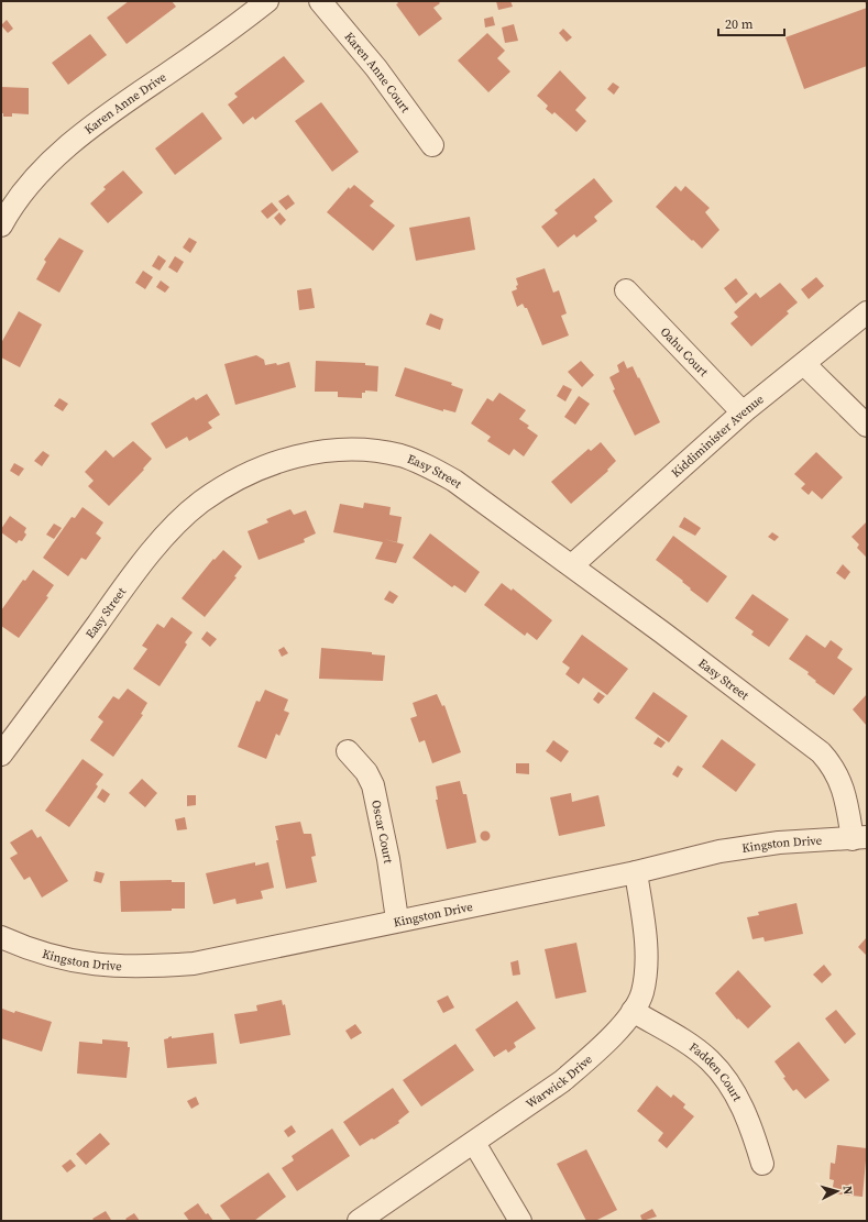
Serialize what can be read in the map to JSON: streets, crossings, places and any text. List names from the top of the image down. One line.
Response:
{"streets":{"street":["Karen Anne Court","Karen Anne Drive","Oahu Court","Kiddiminister Avenue","Easy Street","Oscar Court","Kingston Drive","Fadden Court","Warwick Drive"]},"crossings":[["Oahu Court","Kiddiminister Avenue"],["Kiddiminister Avenue","Easy Street"],["Easy Street","Kingston Drive"],["Oscar Court","Kingston Drive"],["Kingston Drive","Warwick Drive"],["Fadden Court","Warwick Drive"]],"scale_bar":"20 m","north":"right"}
